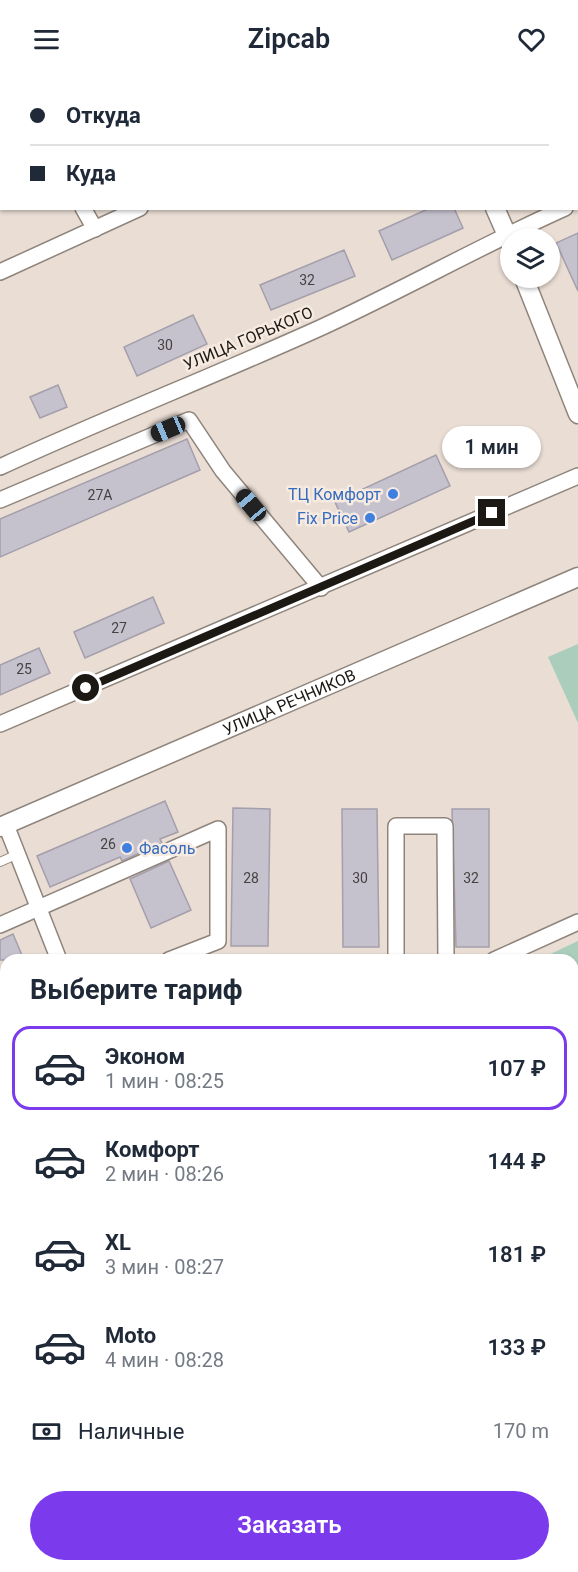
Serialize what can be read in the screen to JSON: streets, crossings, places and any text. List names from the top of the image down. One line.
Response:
{"streets":{"street":["УЛИЦА ГОРЬКОГО","УЛИЦА РЕЧНИКОВ"]},"places":["ТЦ Комфорт","Fix Price","Фасоль"],"house_numbers":["32","30","27А","27","25","26","28","30","32"],"page":{"header":"Zipcab","banner":["Откуда","Куда"],"bubble":"1 мин","heading":"Выберите тариф","list":[{"name":"Эконом","note":"1 мин · 08:25","value":"107 ₽"},{"name":"Комфорт","note":"2 мин · 08:26","value":"144 ₽"},{"name":"XL","note":"3 мин · 08:27","value":"181 ₽"},{"name":"Moto","note":"4 мин · 08:28","value":"133 ₽"}],"pay":["Наличные","170 m"],"buttons":"Заказать"}}
